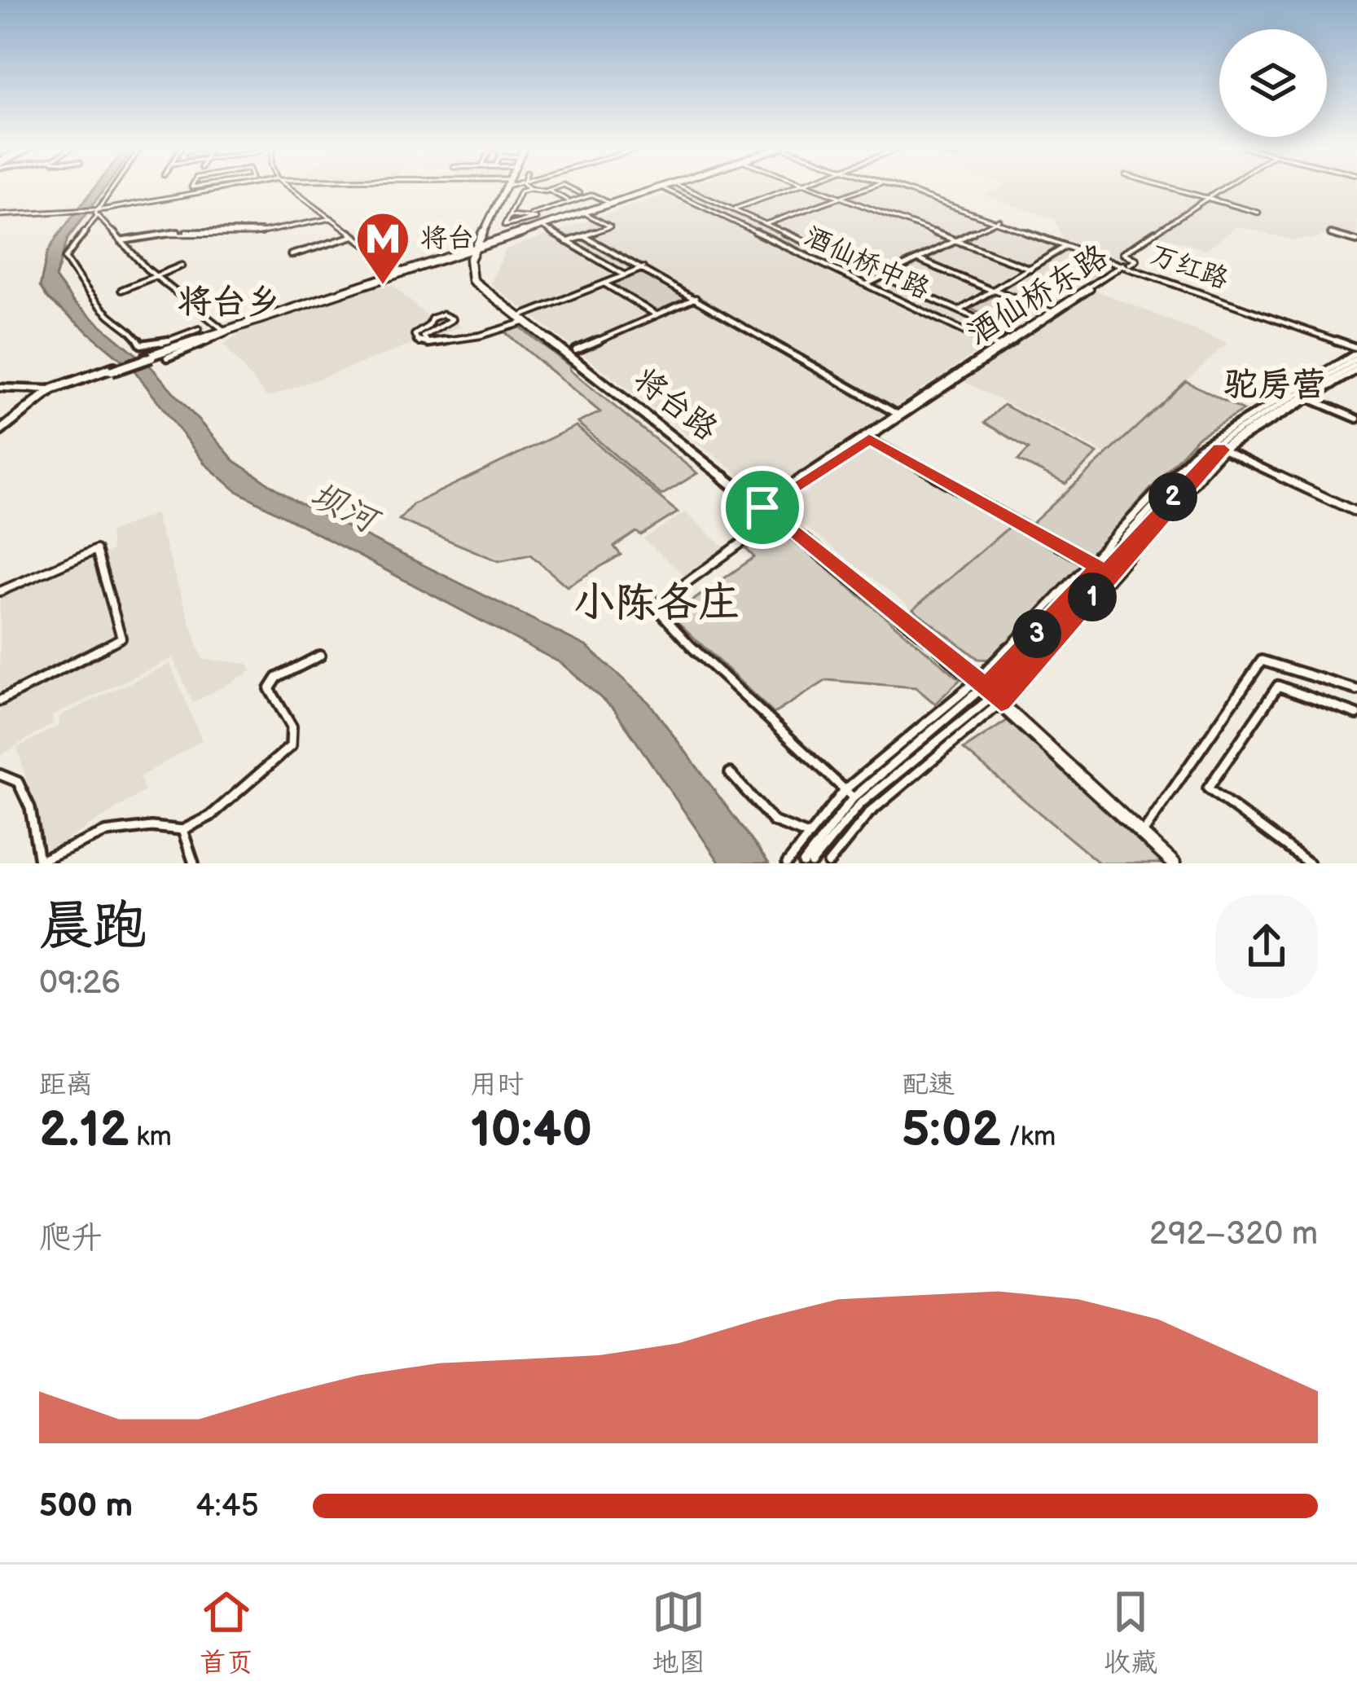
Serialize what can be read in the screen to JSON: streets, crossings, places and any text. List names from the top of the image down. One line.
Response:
{"streets":{"main road":["将台路"],"street":["酒仙桥中路","万红路","酒仙桥东路"]},"crossings":[["酒仙桥中路","酒仙桥东路"],["万红路","酒仙桥东路"],["酒仙桥东路","将台路"]],"districts":["将台乡","驼房营","小陈各庄"],"water":["坝河"],"places":{"metro station":["将台"]},"page":{"pins":["2","1","3"],"heading":["晨跑","09:26"],"stats":[["距离","2.12 km"],["用时","10:40"],["配速","5:02 /km"]],"chart":["爬升","292–320 m"],"list":[{"name":"500 m","note":"4:45"}],"tabs":["首页","地图","收藏"]}}
